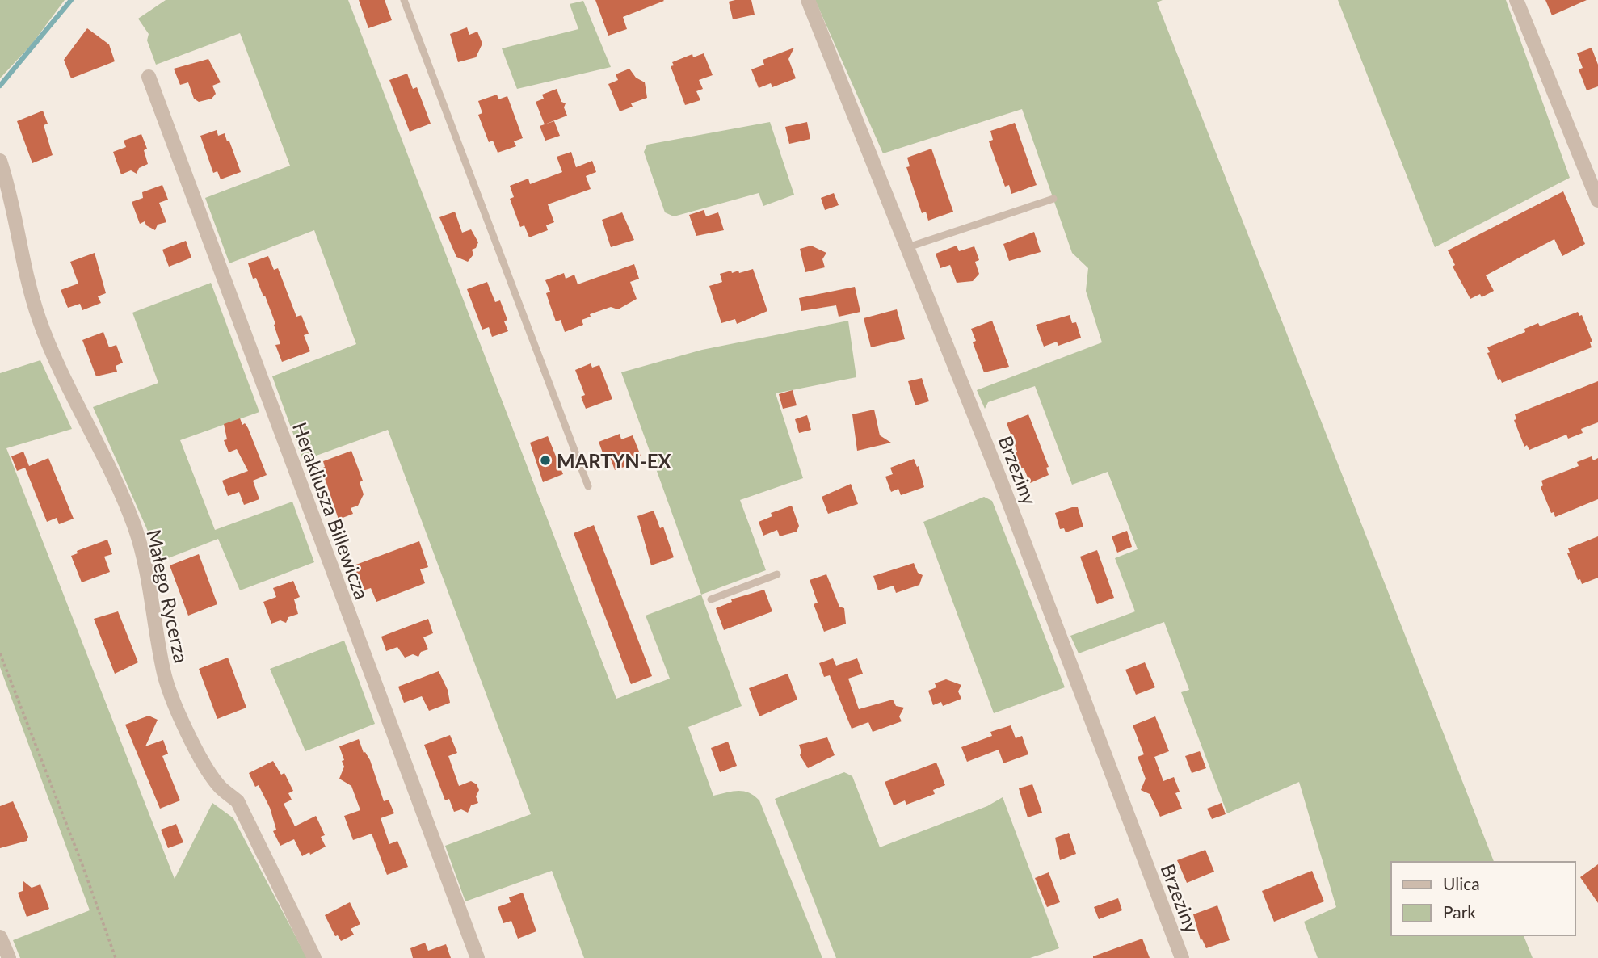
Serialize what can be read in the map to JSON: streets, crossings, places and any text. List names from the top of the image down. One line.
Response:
{"streets":{"street":["Brzeziny","Herakliusza Billewicza","Małego Rycerza"]},"places":["MARTYN-EX"],"legend":["Ulica","Park"]}
